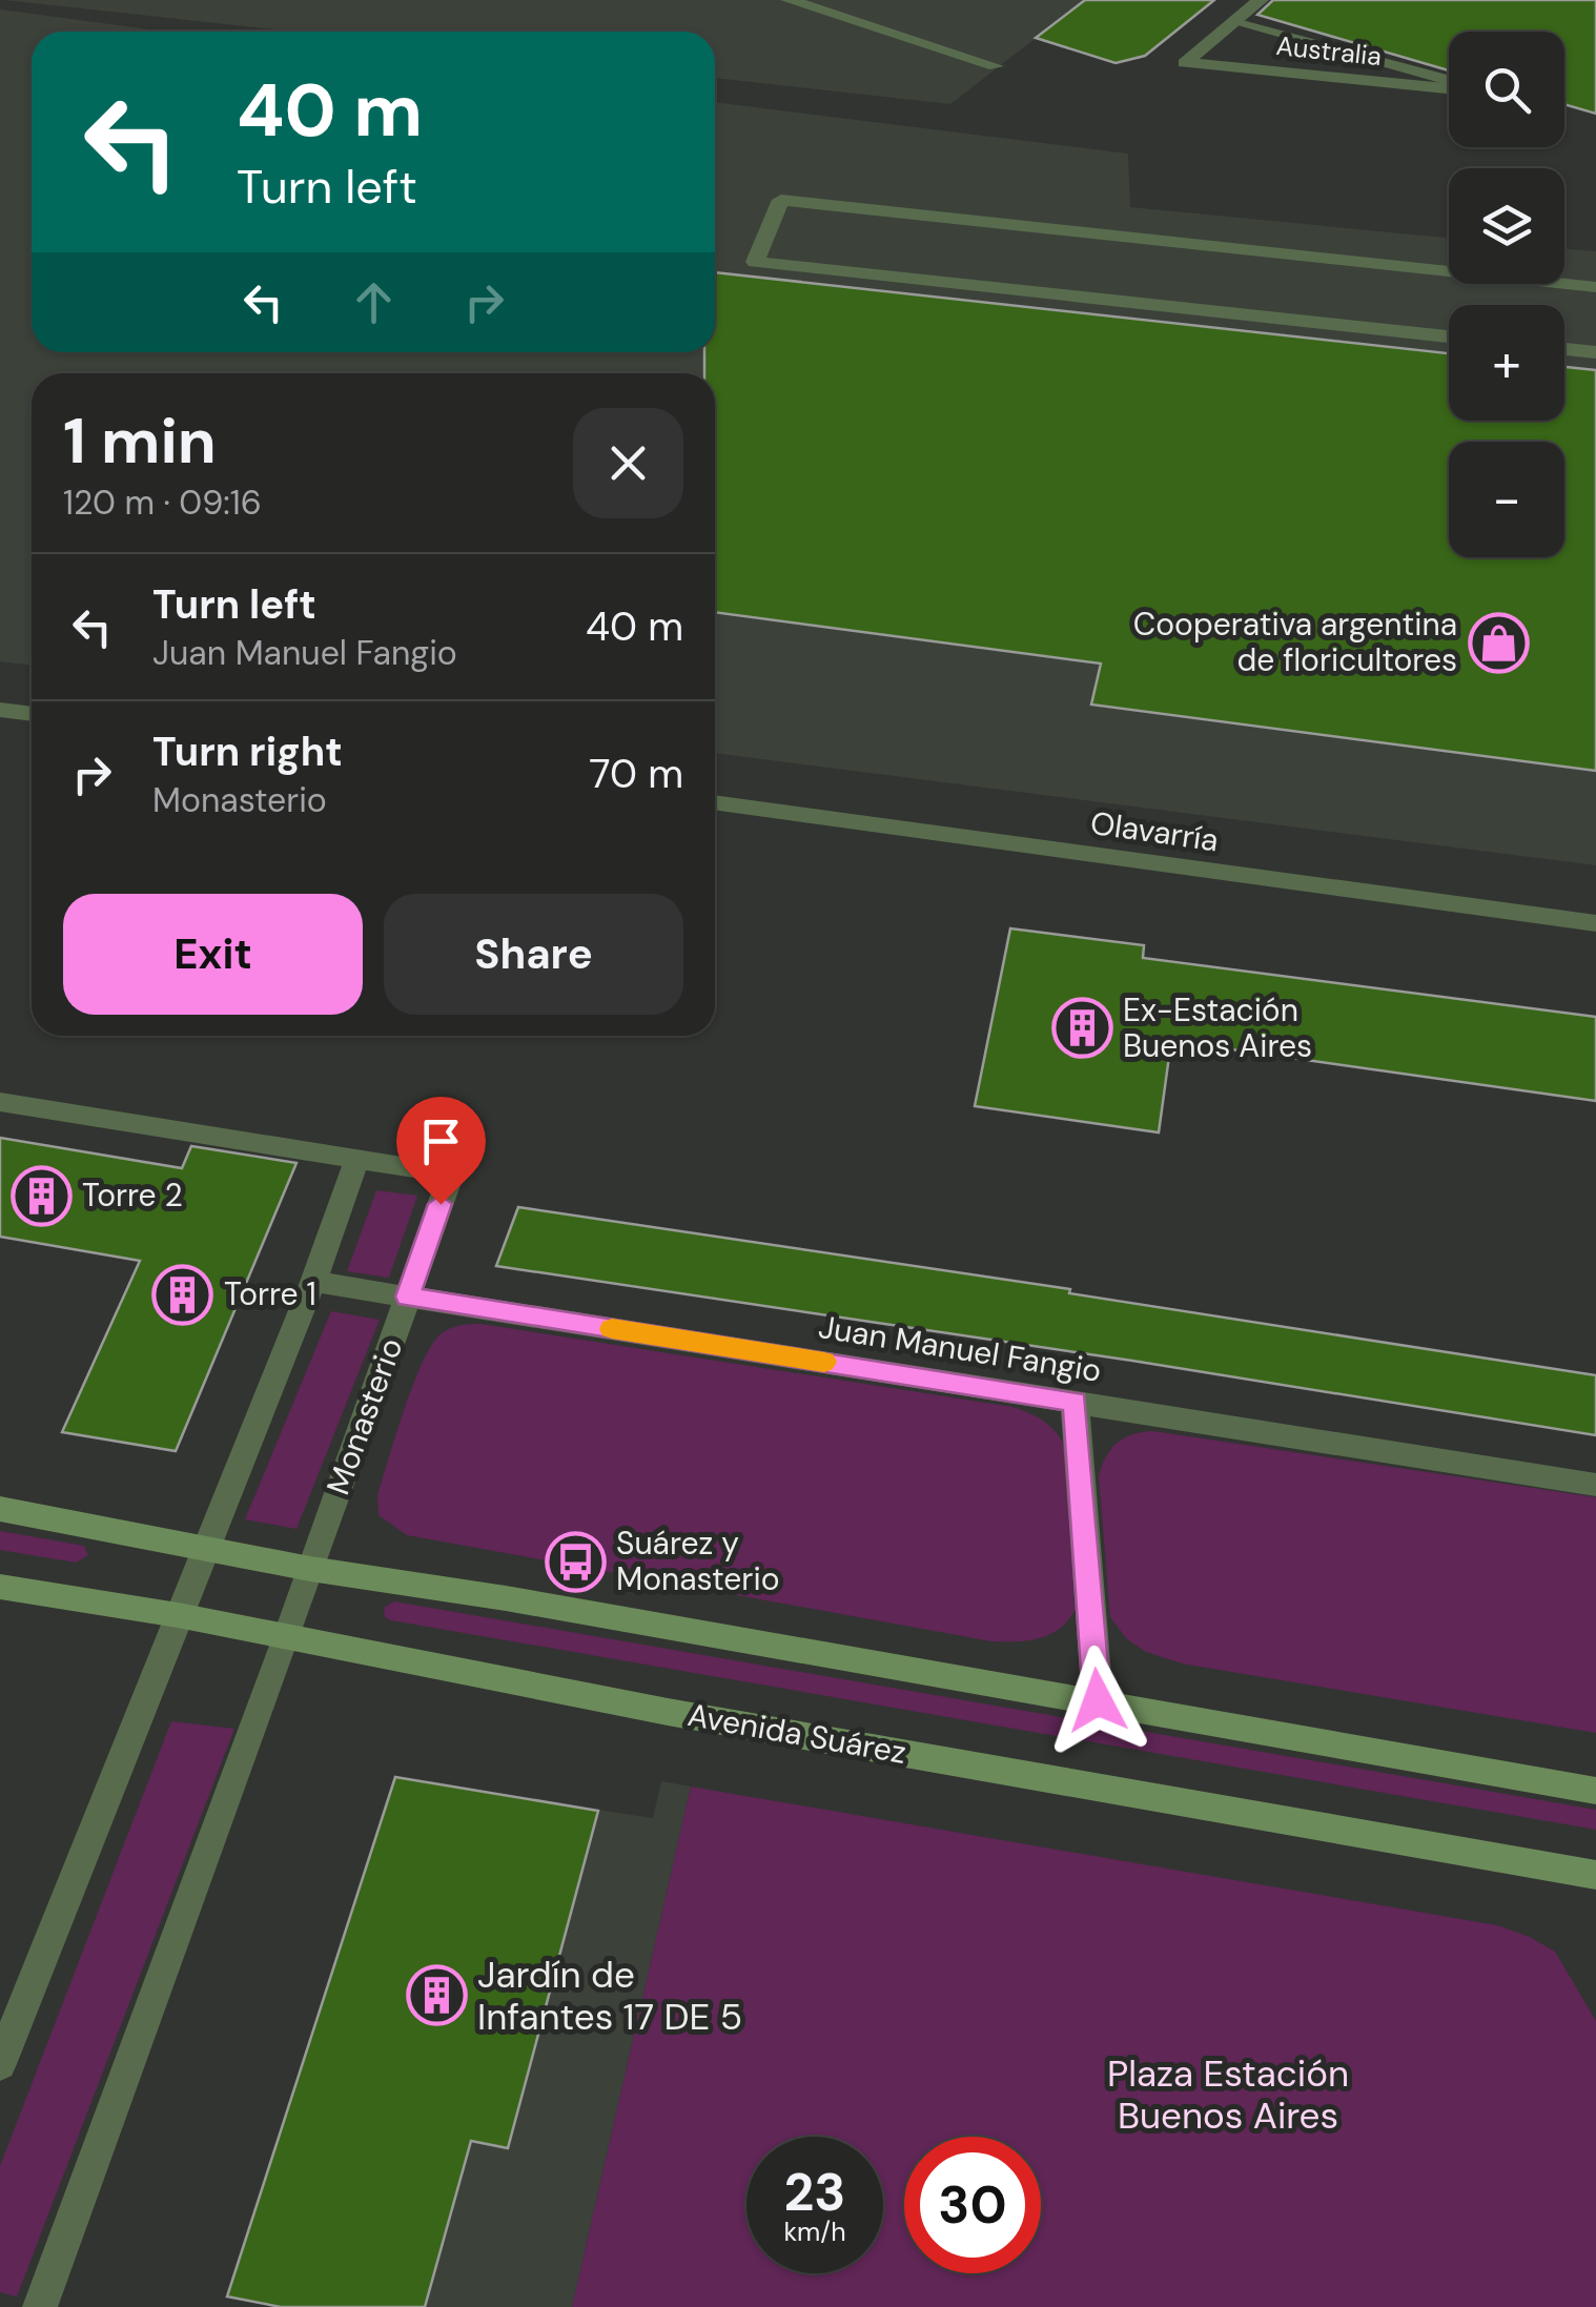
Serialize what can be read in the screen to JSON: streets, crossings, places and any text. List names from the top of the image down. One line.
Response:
{"streets":{"street":["Australia","Olavarría","Juan Manuel Fangio","Monasterio","Avenida Suárez"]},"crossings":[["Juan Manuel Fangio","Monasterio"],["Monasterio","Avenida Suárez"]],"parks":["Plaza Estación Buenos Aires"],"places":{"shop":["Cooperativa argentina de floricultores"],"building":["Ex-Estación Buenos Aires","Torre 2","Torre 1","Jardín de Infantes 17 DE 5"],"bus stop":["Suárez y Monasterio"]},"page":{"map_buttons":["+","−"],"turn":["40 m","Turn left"],"heading":["1 min","120 m · 09:16"],"list":[{"name":"Turn left","note":"Juan Manuel Fangio","value":"40 m"},{"name":"Turn right","note":"Monasterio","value":"70 m"}],"buttons":["Exit","Share"],"speed":"23 km/h","limit":"30"}}
